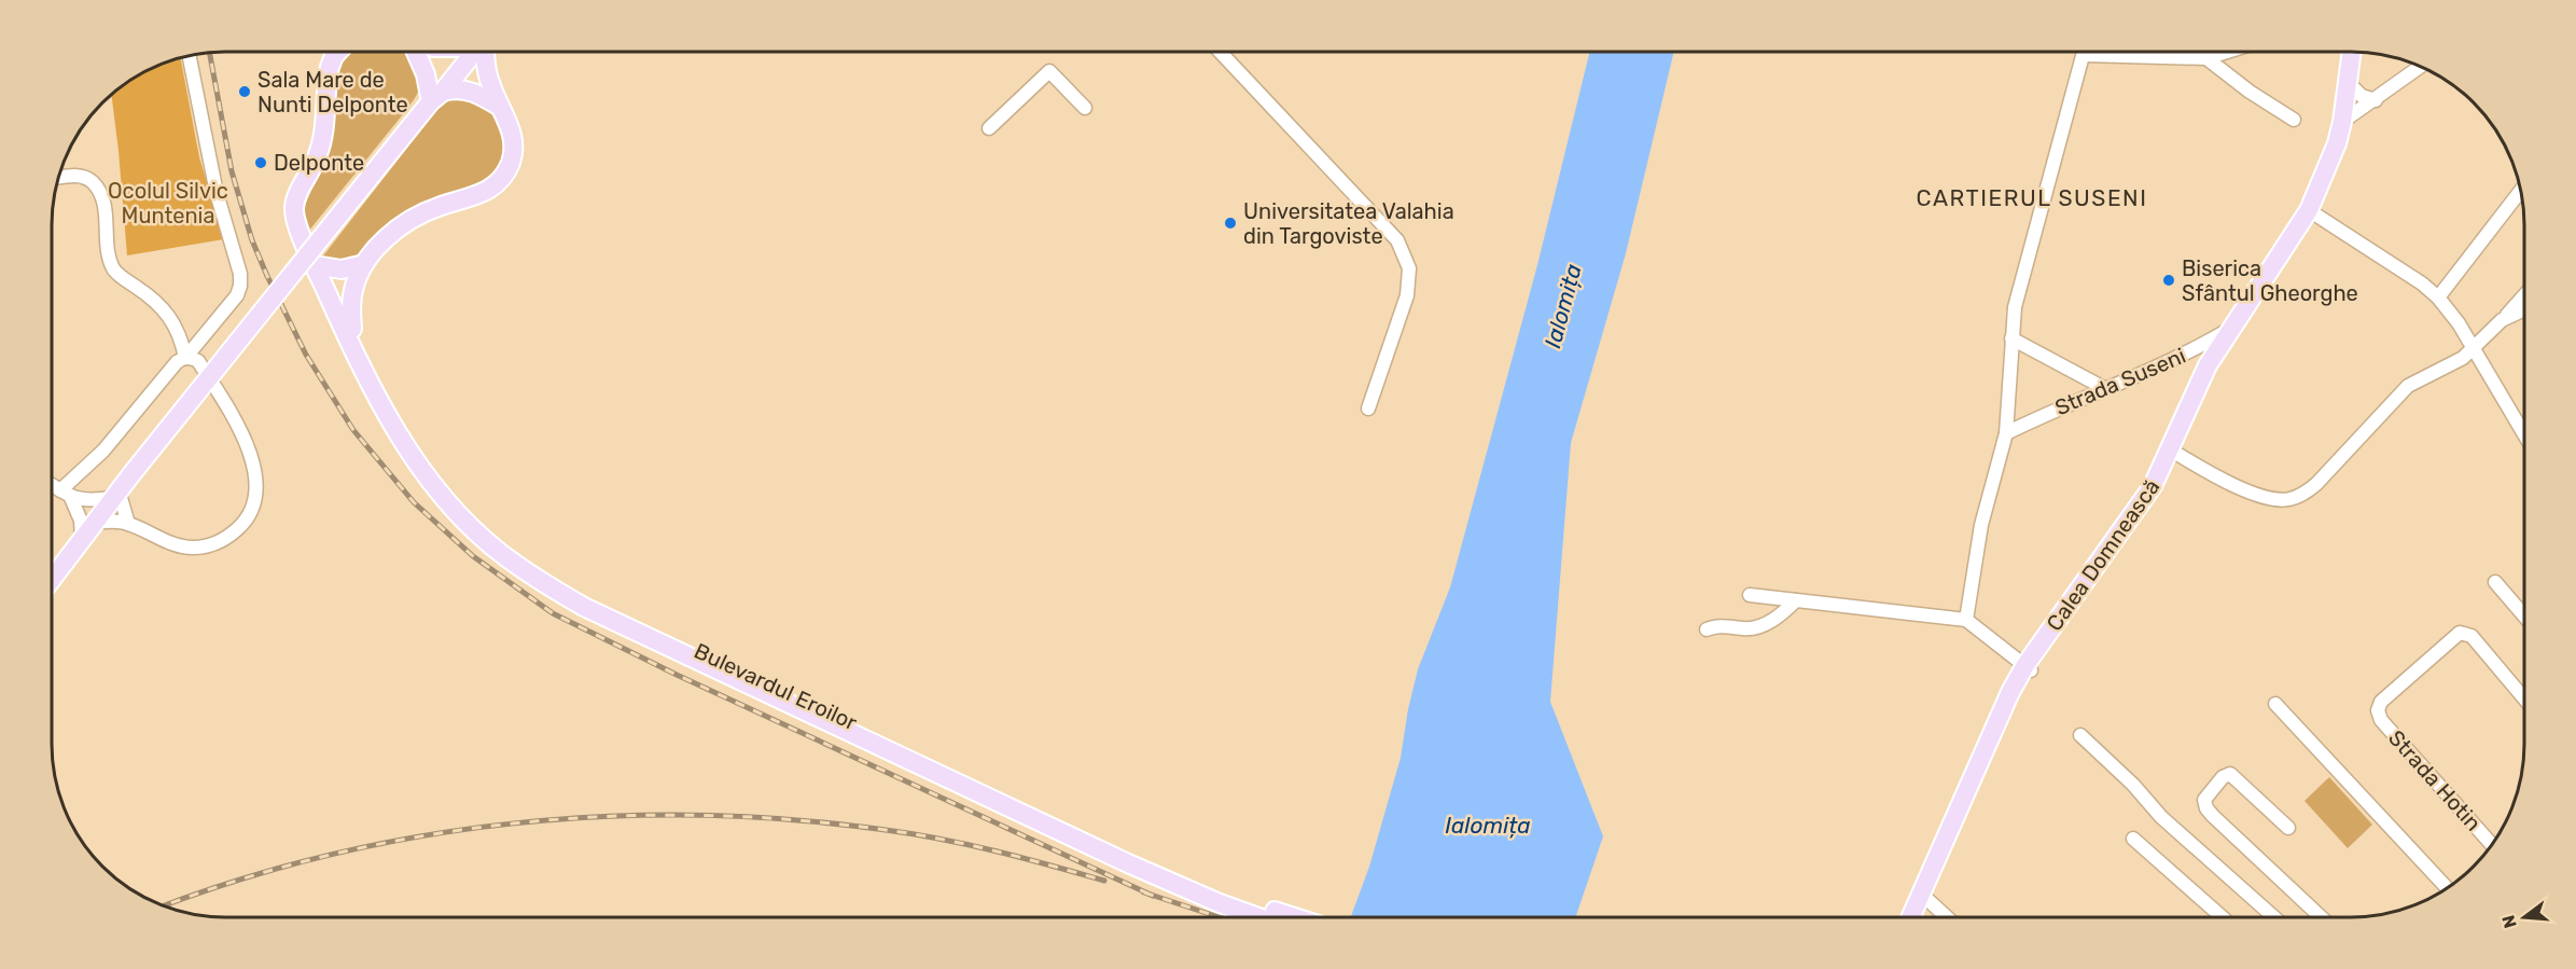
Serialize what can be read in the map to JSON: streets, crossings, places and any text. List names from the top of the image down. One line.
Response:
{"streets":{"main road":["Calea Domnească","Bulevardul Eroilor"],"street":["Strada Suseni","Strada Hotin"]},"crossings":[["Strada Suseni","Calea Domnească"]],"districts":["CARTIERUL SUSENI"],"water":["Ialomița"],"parks":["Ocolul Silvic Muntenia"],"places":["Sala Mare de Nunti Delponte","Delponte","Universitatea Valahia din Targoviste","Biserica Sfântul Gheorghe"],"north":"left"}
